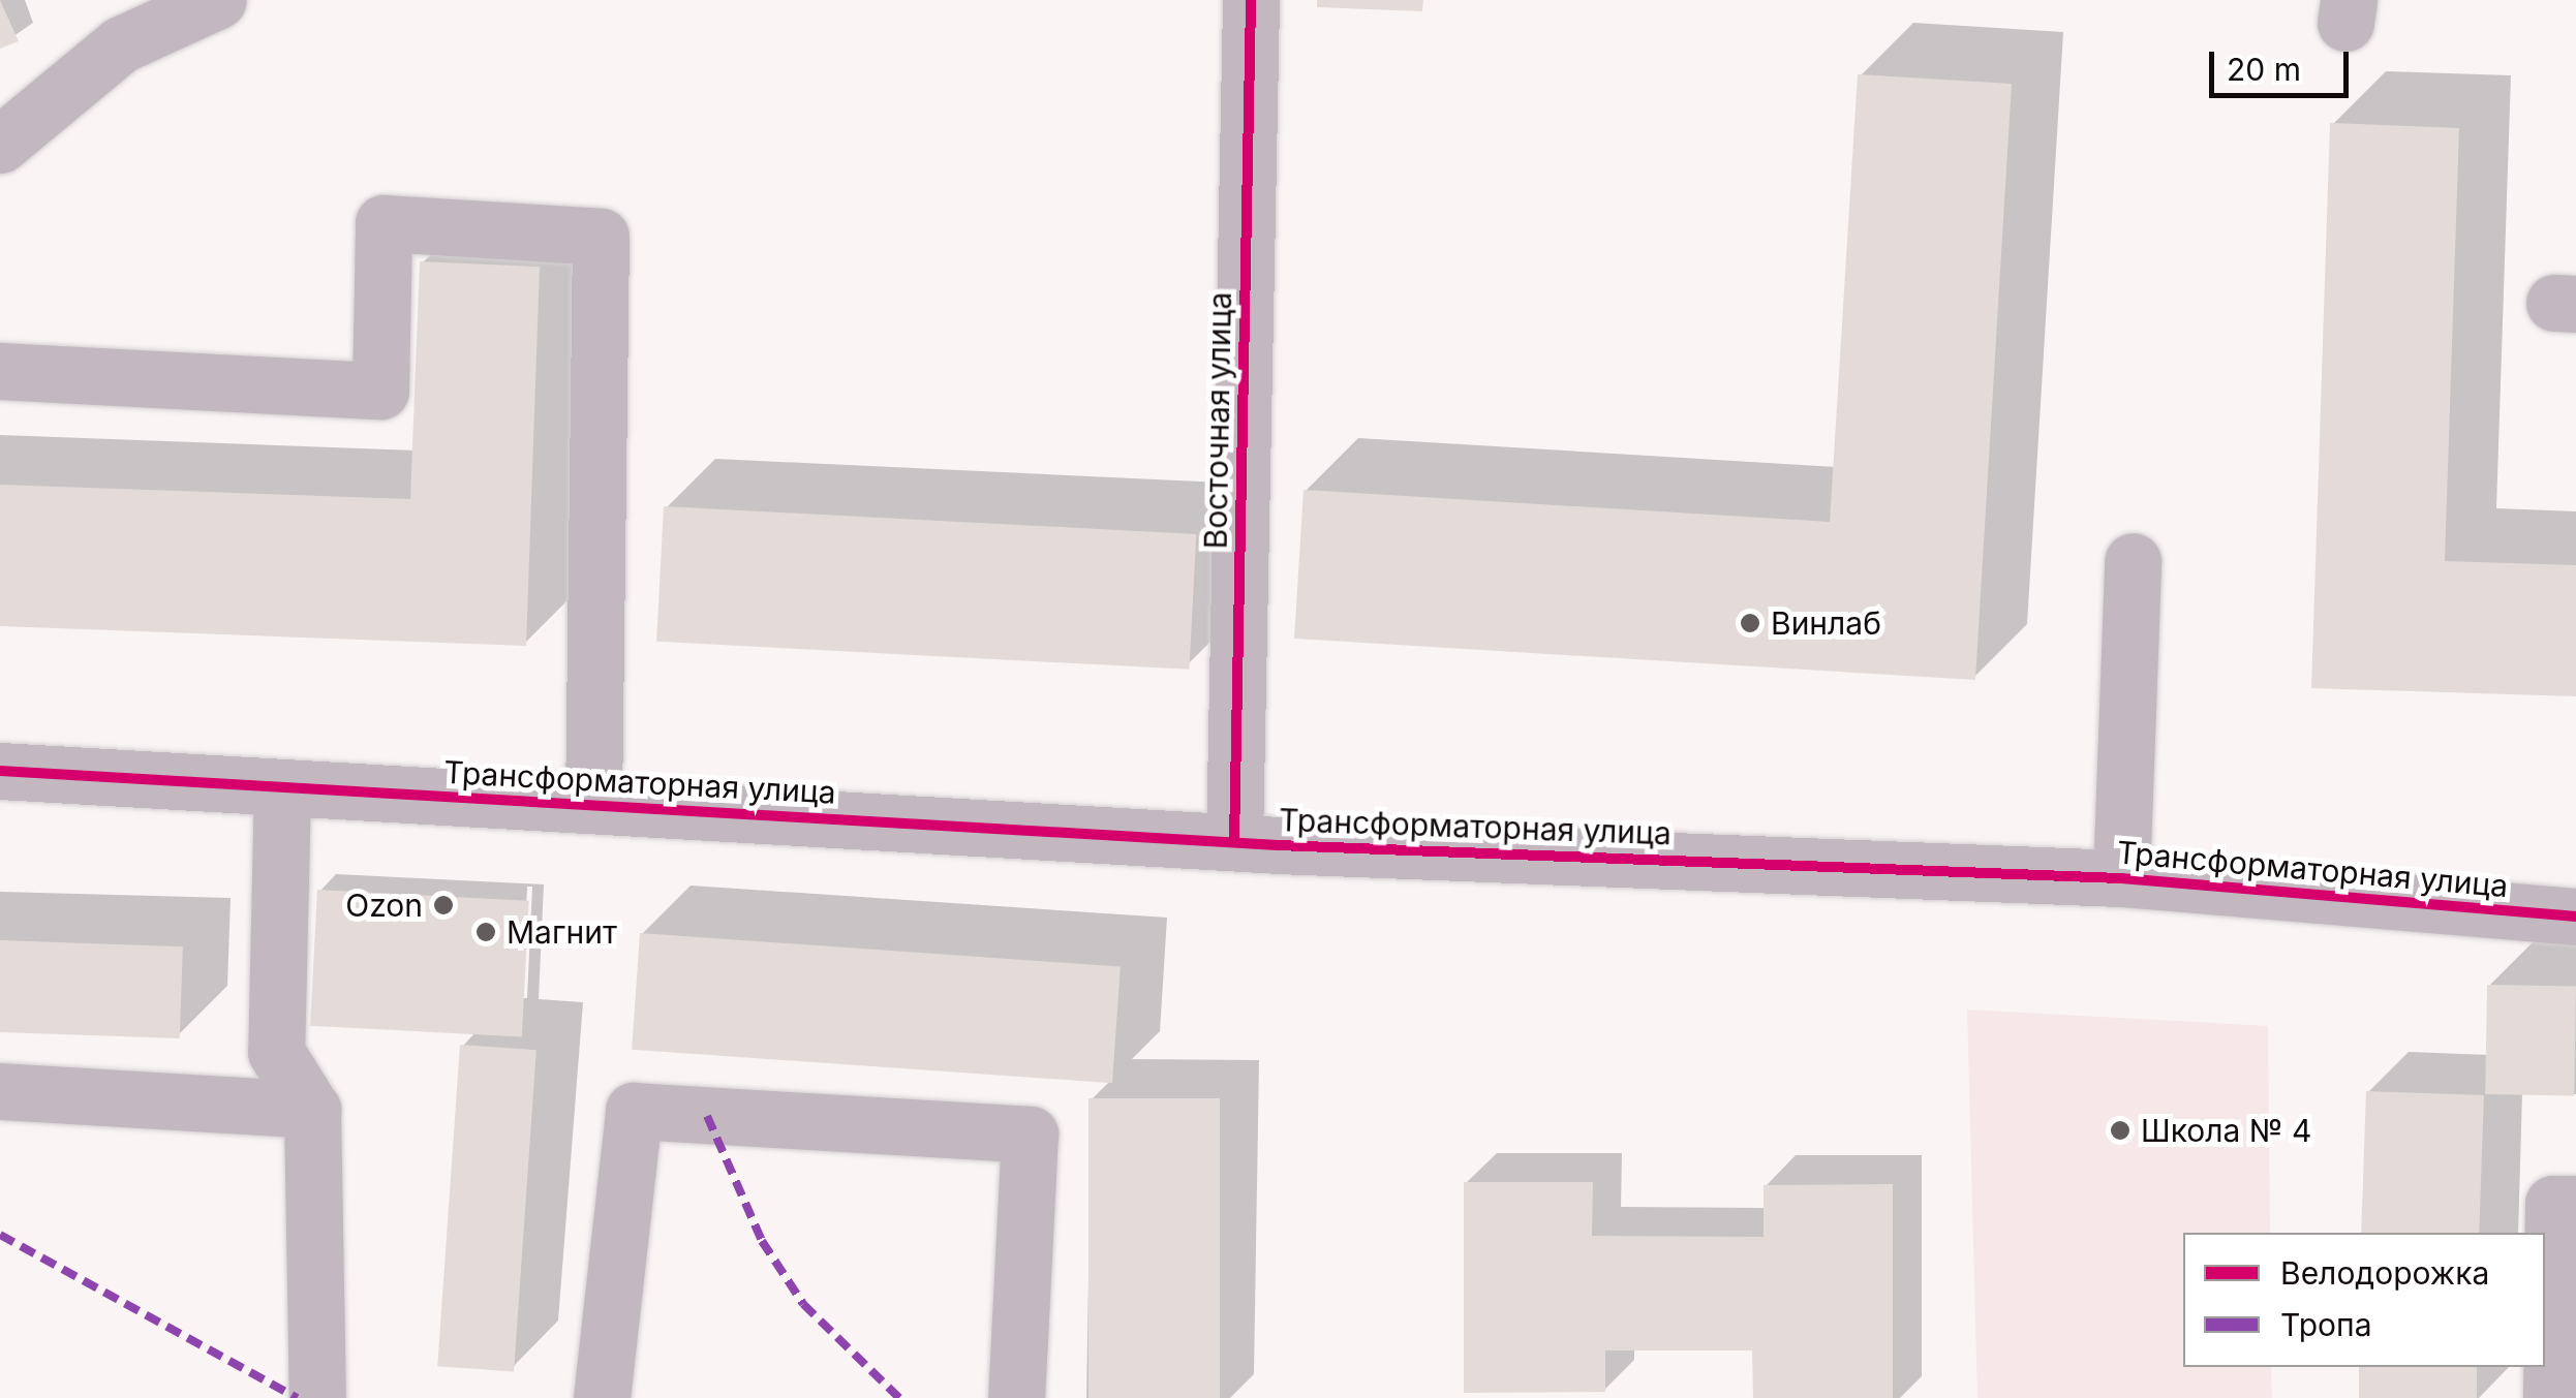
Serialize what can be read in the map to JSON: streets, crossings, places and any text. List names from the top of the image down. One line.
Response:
{"streets":{"street":["Восточная улица","Трансформаторная улица"]},"crossings":[["Восточная улица","Трансформаторная улица"]],"places":["Винлаб","Ozon","Магнит","Школа № 4"],"legend":["Велодорожка","Тропа"],"scale_bar":"20 m"}
